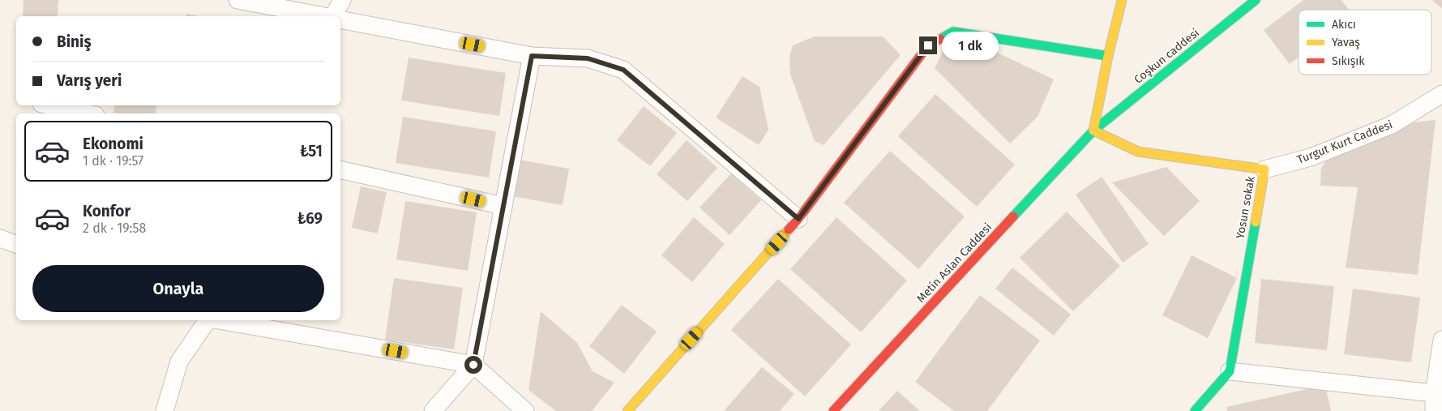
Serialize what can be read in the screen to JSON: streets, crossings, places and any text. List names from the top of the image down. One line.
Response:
{"streets":{"street":["Coşkun caddesi","Turgut Kurt Caddesi","Yosun sokak","Metin Aslan Caddesi"]},"crossings":[["Coşkun caddesi","Yosun sokak"],["Coşkun caddesi","Metin Aslan Caddesi"],["Turgut Kurt Caddesi","Yosun sokak"],["Yosun sokak","Metin Aslan Caddesi"]],"legend":["Akıcı","Yavaş","Sıkışık"],"page":{"banner":["Biniş","Varış yeri"],"bubble":"1 dk","list":[{"name":"Ekonomi","note":"1 dk · 19:57","value":"₺51"},{"name":"Konfor","note":"2 dk · 19:58","value":"₺69"}],"buttons":"Onayla"}}
